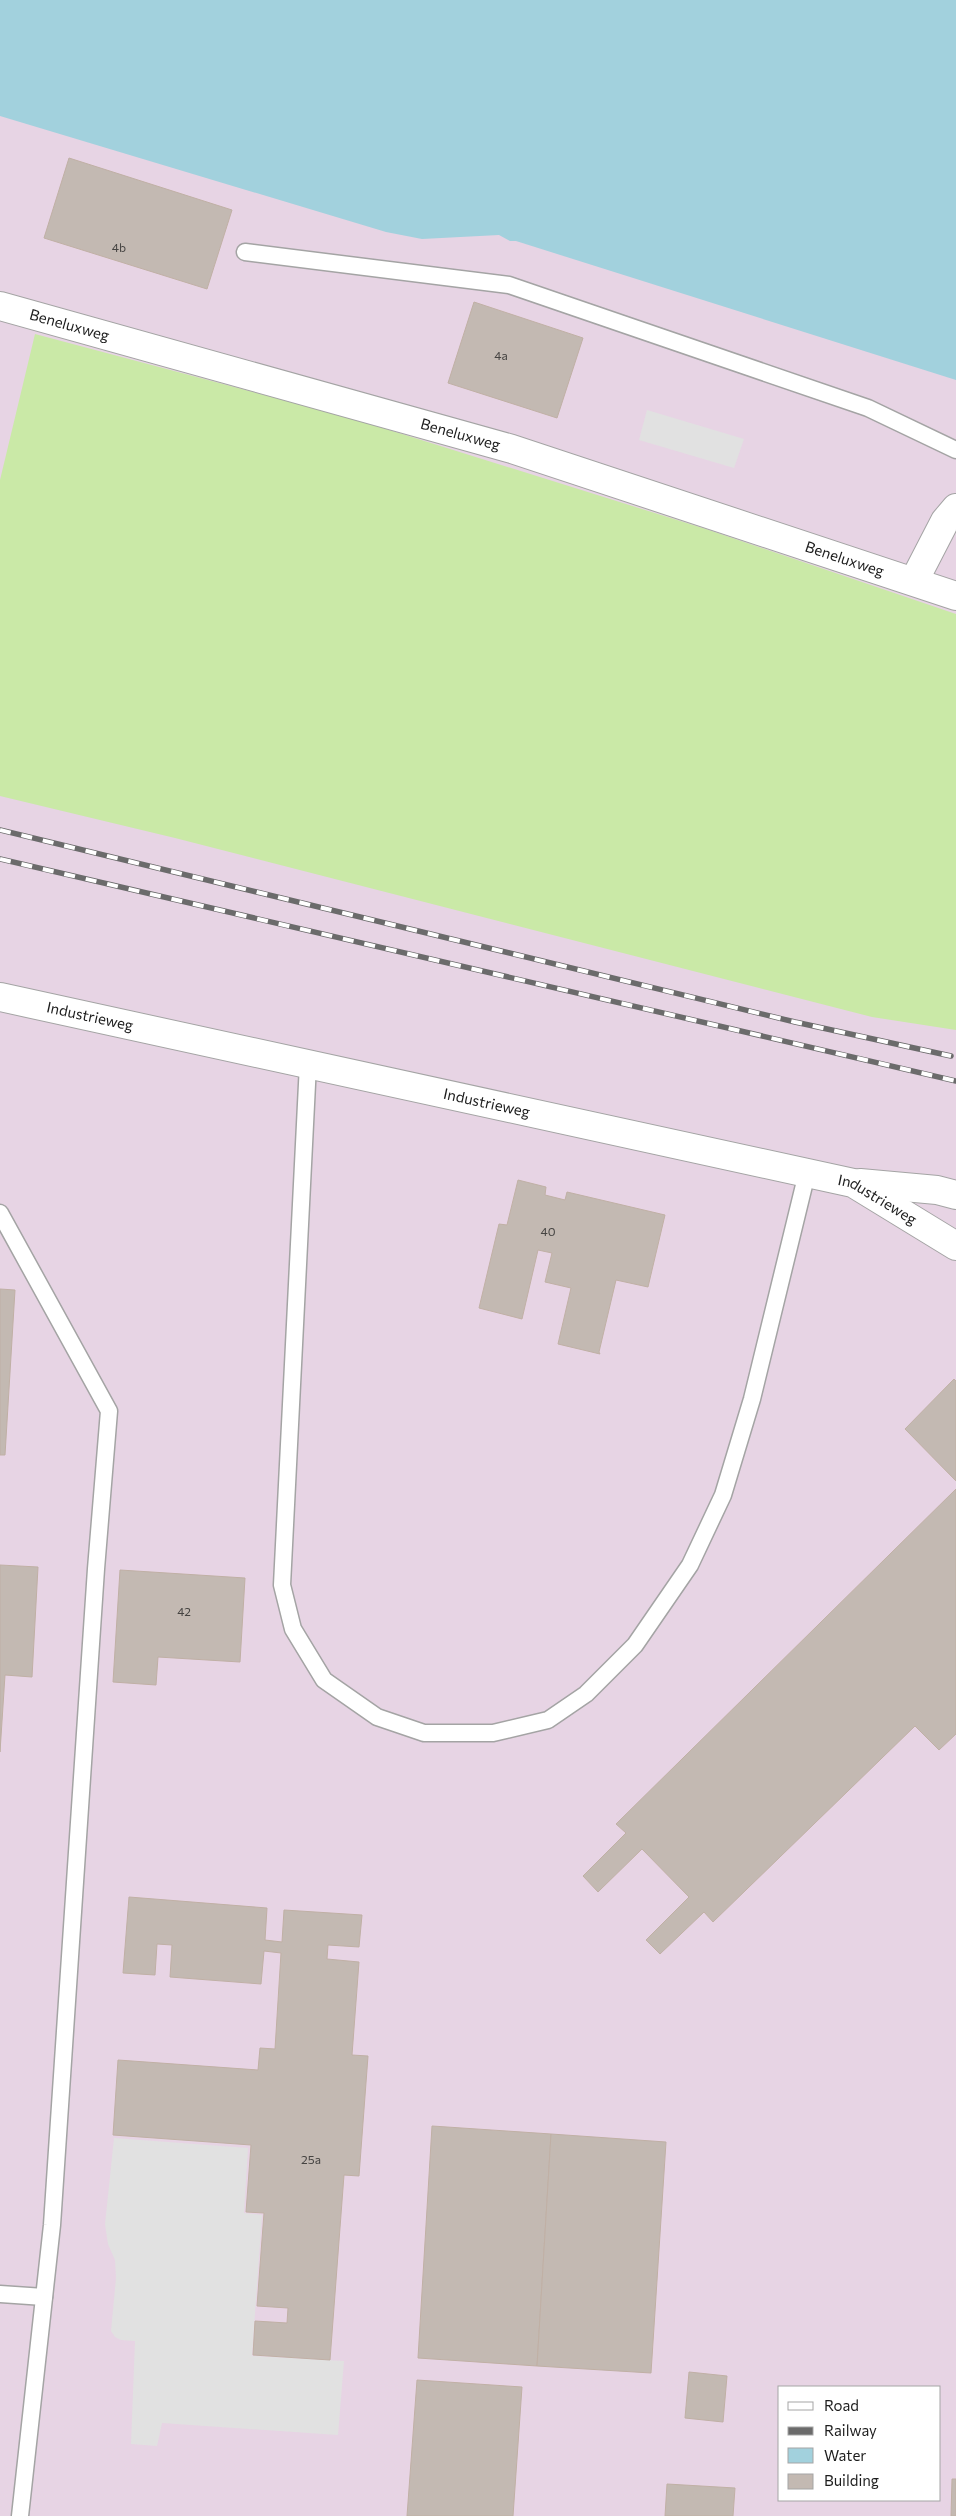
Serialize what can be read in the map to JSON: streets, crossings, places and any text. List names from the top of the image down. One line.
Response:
{"streets":{"street":["Beneluxweg","Industrieweg"]},"house_numbers":["4b","4a","40","42","25a"],"legend":["Road","Railway","Water","Building"]}
